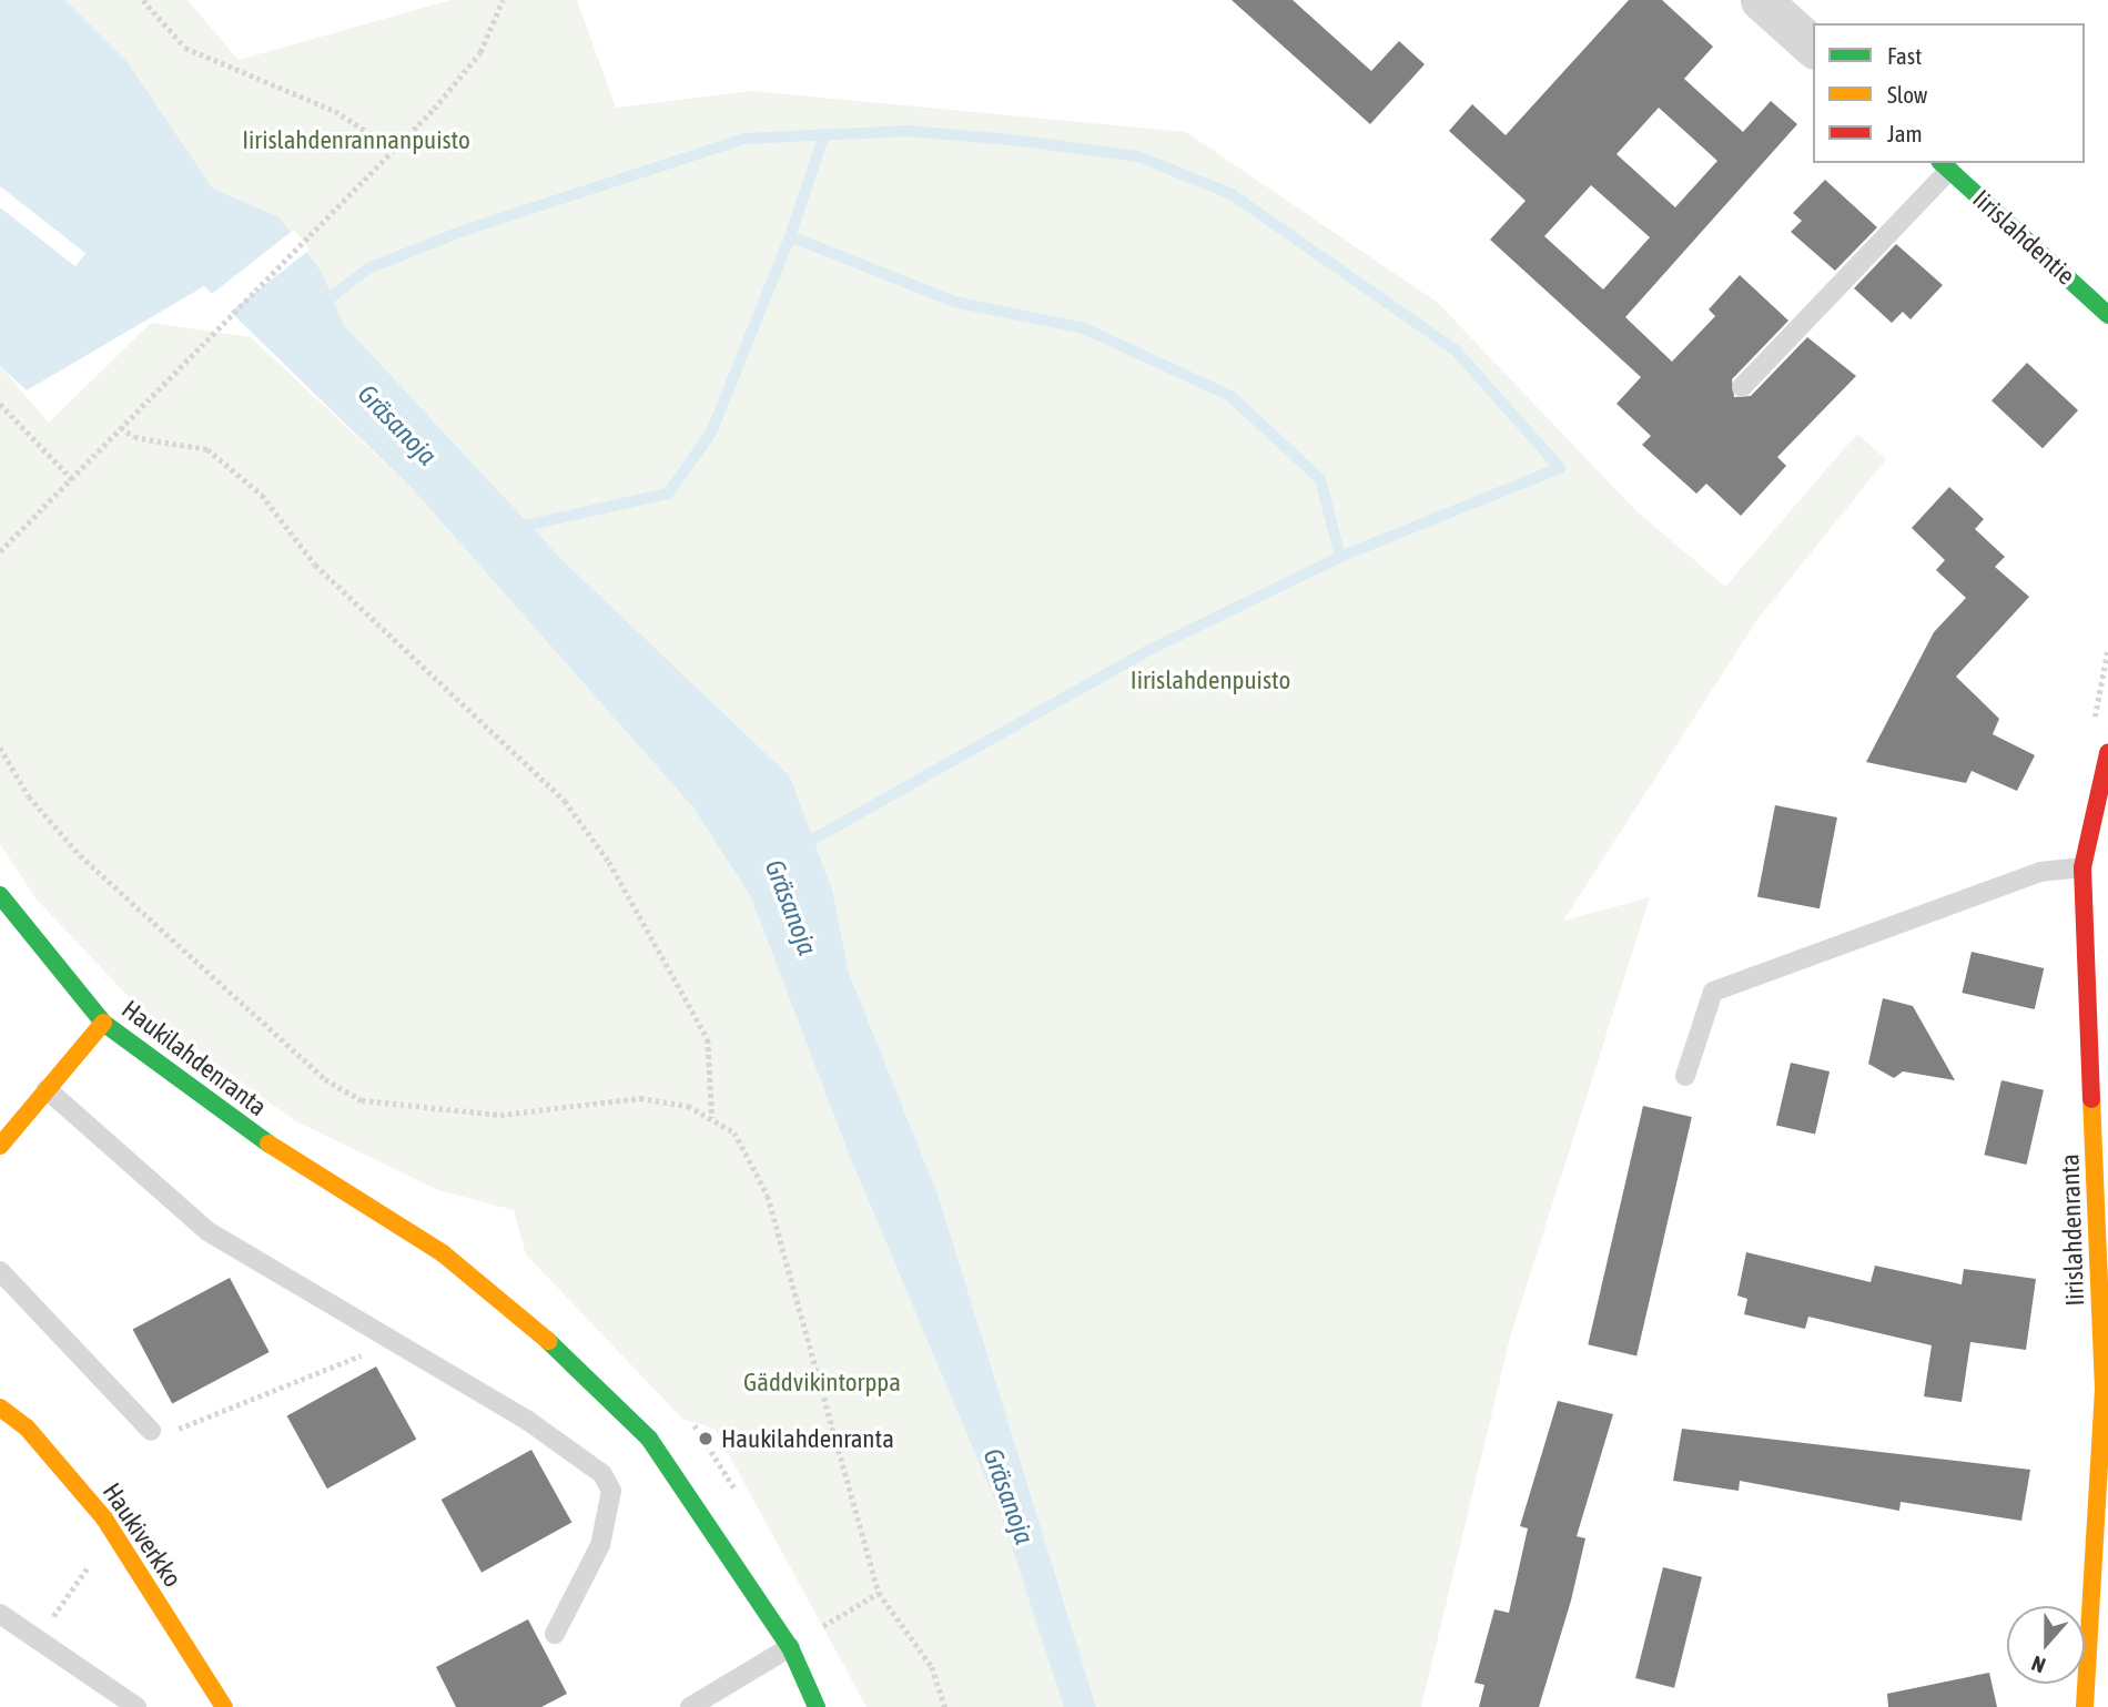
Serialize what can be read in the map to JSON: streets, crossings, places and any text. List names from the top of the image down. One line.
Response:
{"streets":{"street":["Iirislahdentie","Haukilahdenranta","Iirislahdenranta","Haukiverkko"]},"water":["Gräsanoja"],"parks":["Iirislahdenrannanpuisto","Iirislahdenpuisto","Gäddvikintorppa"],"places":["Haukilahdenranta"],"legend":["Fast","Slow","Jam"],"north":"bottom"}
